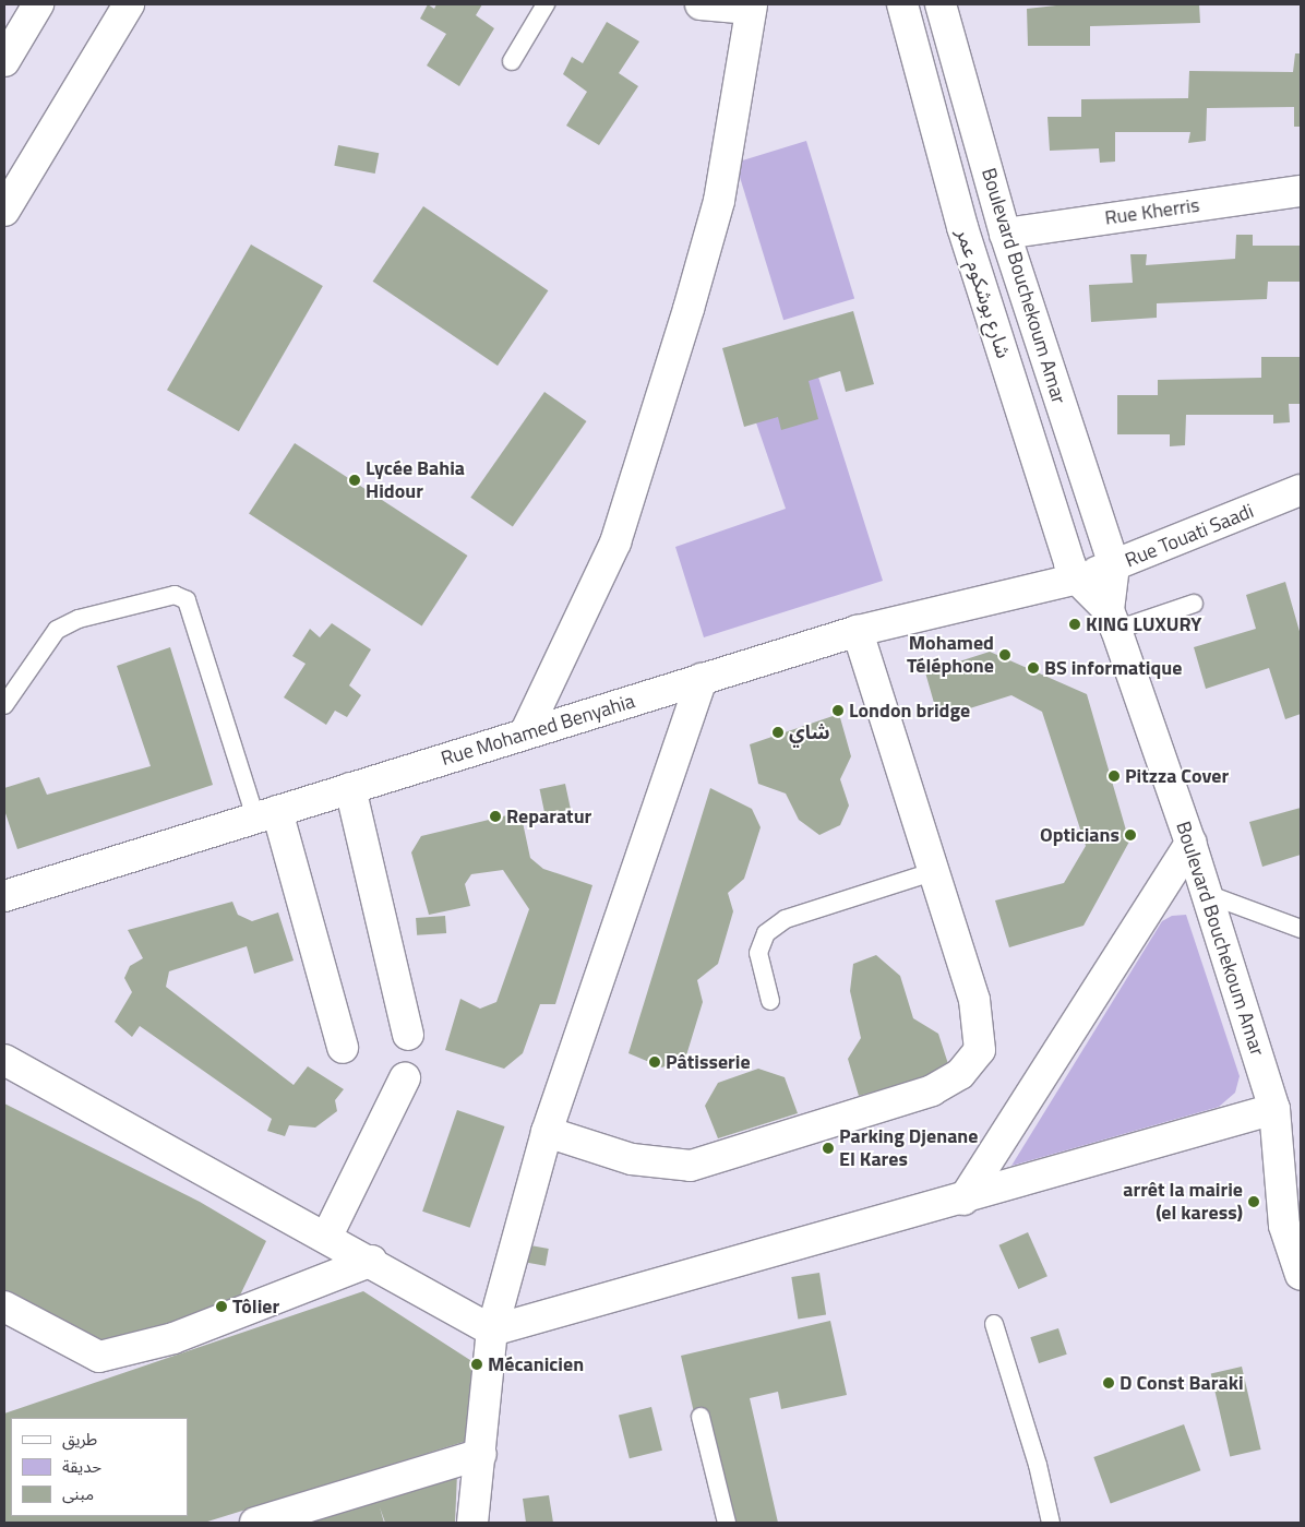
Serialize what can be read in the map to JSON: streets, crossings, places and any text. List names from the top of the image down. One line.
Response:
{"streets":{"main road":["Rue Kherris","Boulevard Bouchekoum Amar","شارع بوشكوم عمر","Rue Touati Saadi","Rue Mohamed Benyahia"]},"crossings":[["Rue Kherris","Boulevard Bouchekoum Amar"],["Boulevard Bouchekoum Amar","Rue Touati Saadi"],["شارع بوشكوم عمر","Rue Touati Saadi"],["شارع بوشكوم عمر","Rue Mohamed Benyahia"],["Rue Touati Saadi","Rue Mohamed Benyahia"]],"places":["Lycée Bahia Hidour","KING LUXURY","Mohamed Téléphone","BS informatique","London bridge","شاي","Pitzza Cover","Reparatur","Opticians","Pâtisserie","Parking Djenane El Kares","arrêt la mairie (el karess)","Tôlier","Mécanicien","D Const Baraki"],"legend":["طريق","حديقة","مبنى"]}
